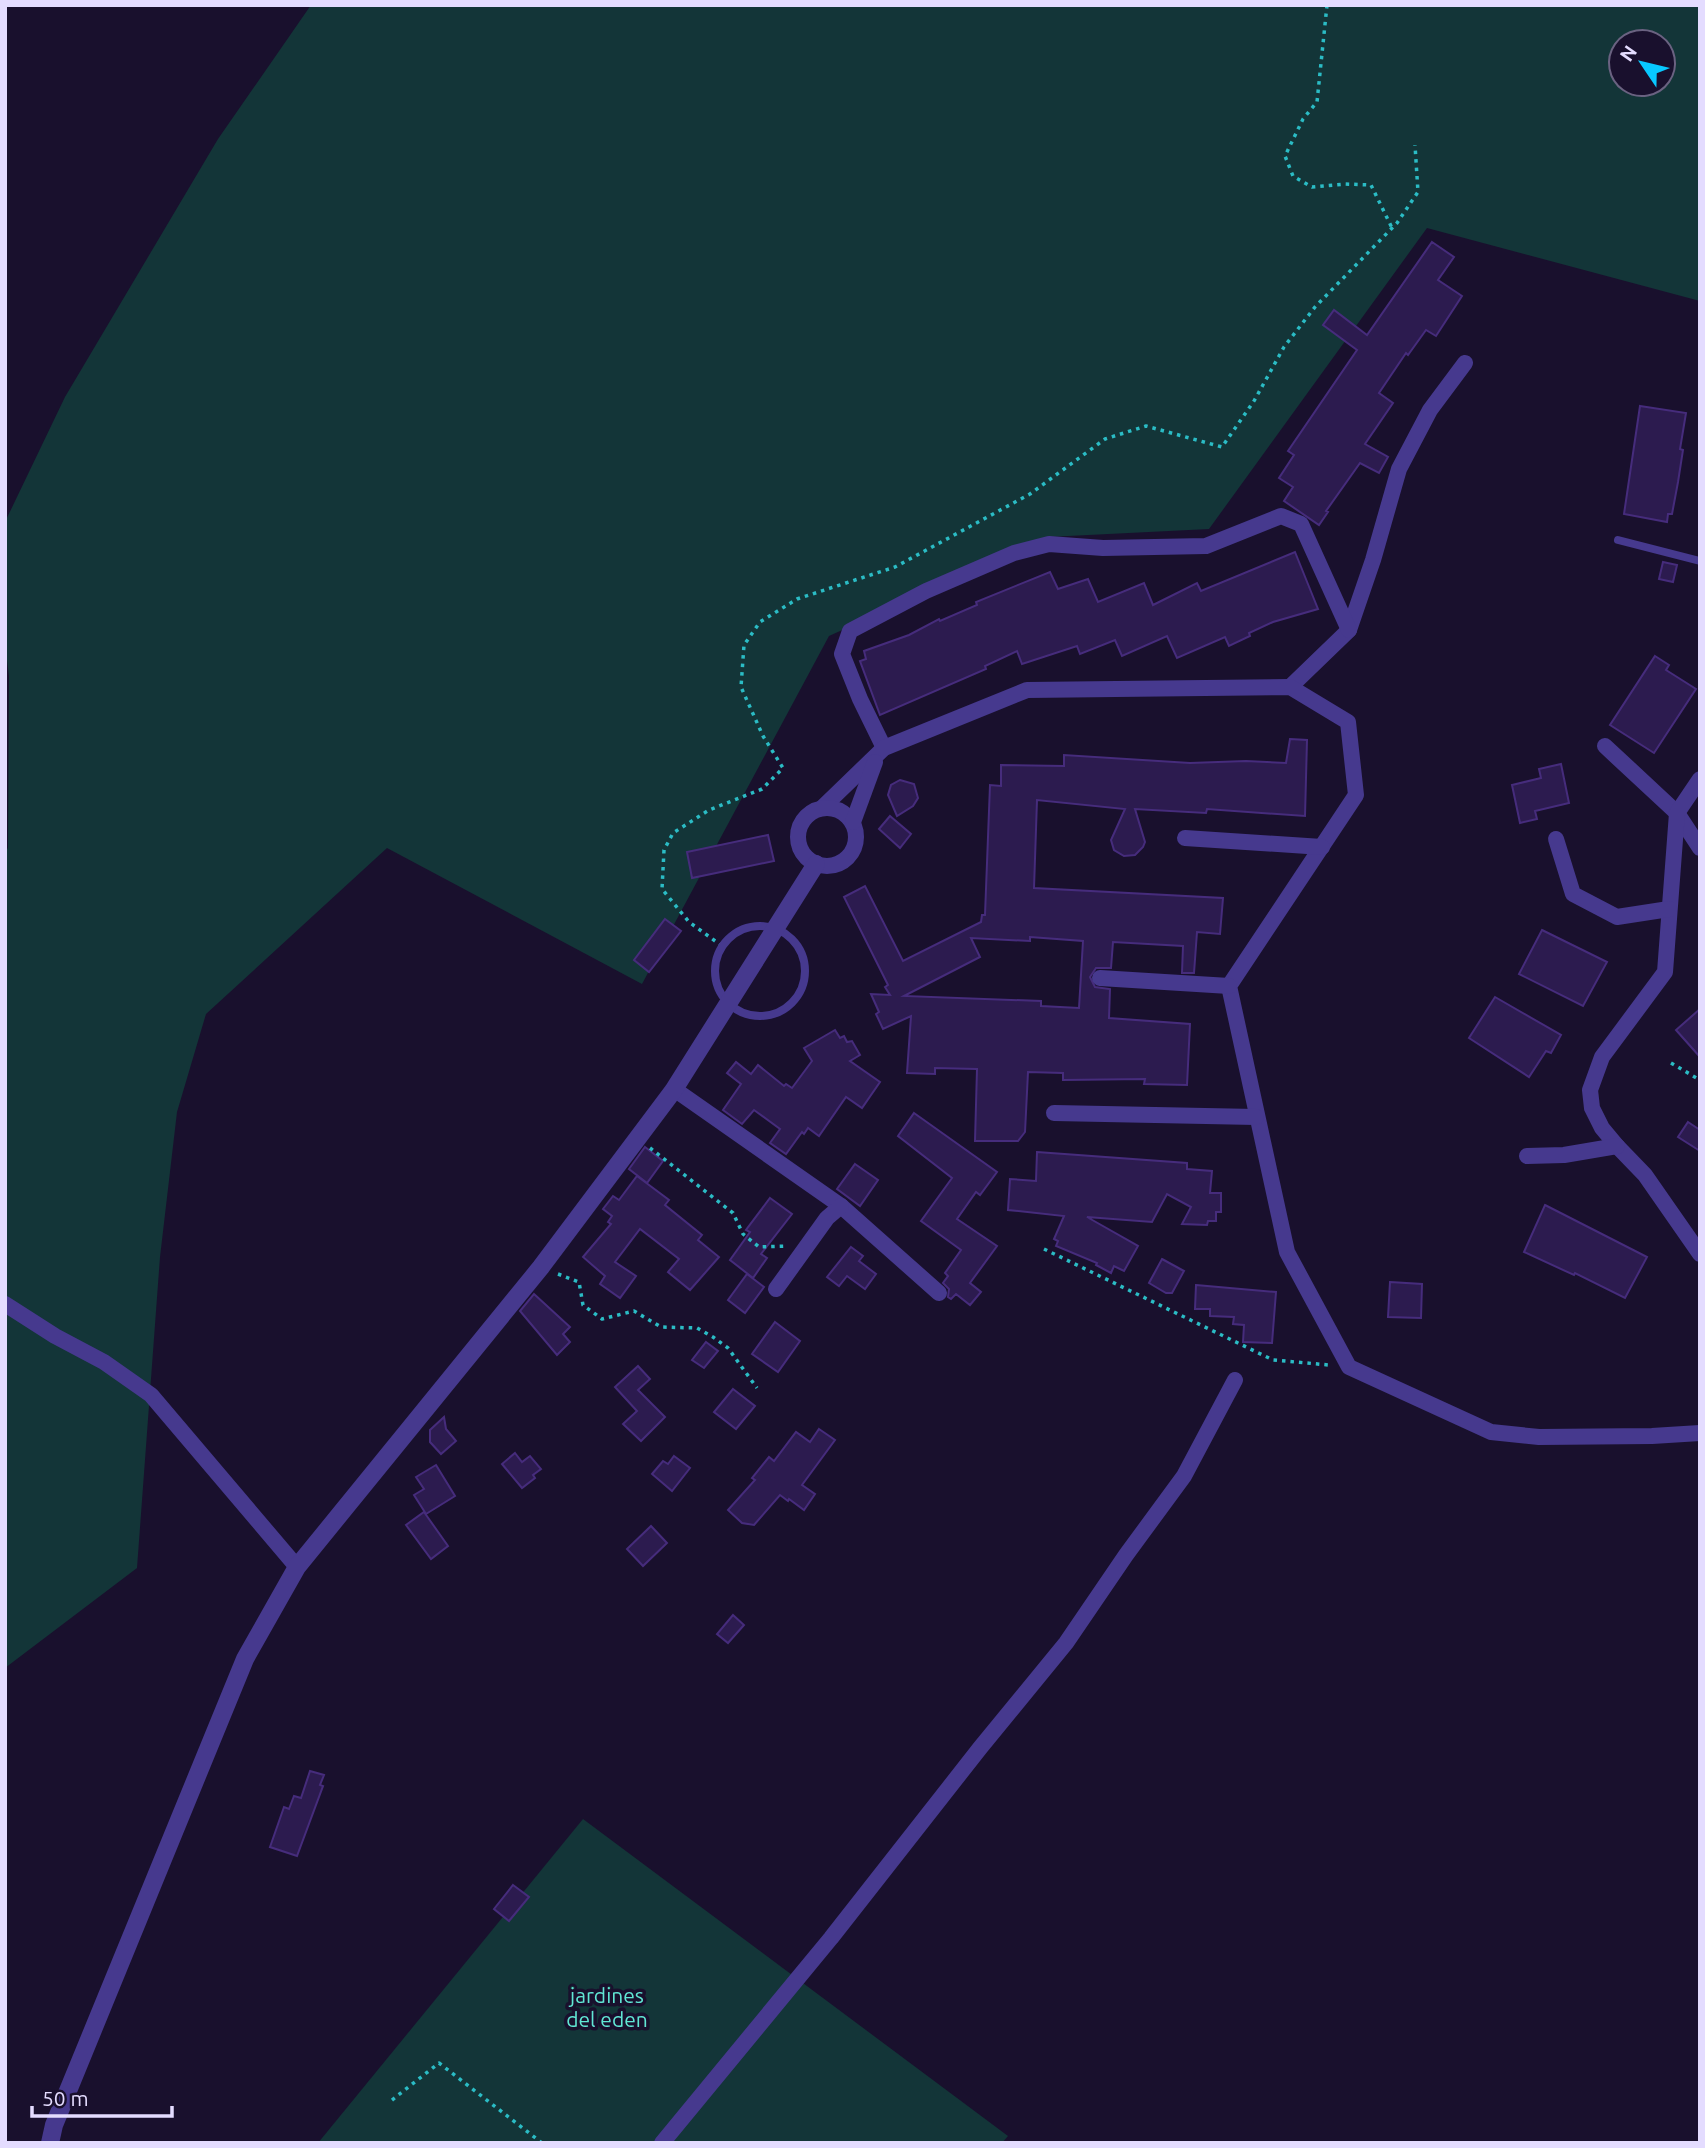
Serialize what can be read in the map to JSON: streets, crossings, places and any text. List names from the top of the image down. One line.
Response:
{"parks":["jardines del eden"],"scale_bar":"50 m","north":"top left"}
